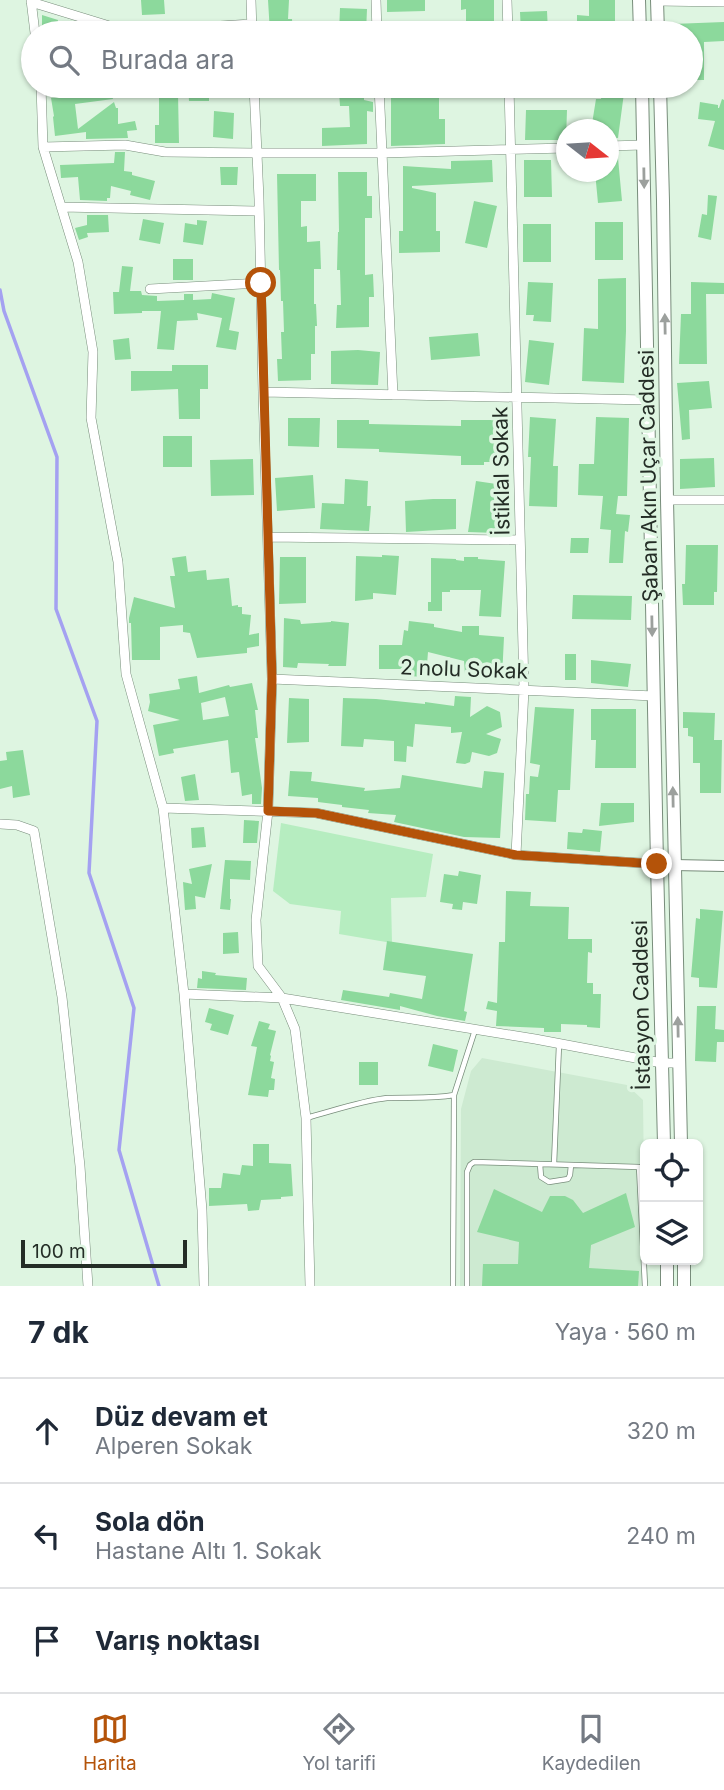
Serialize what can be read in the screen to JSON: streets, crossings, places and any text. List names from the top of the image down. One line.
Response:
{"streets":{"main road":["Şaban Akın Uçar Caddesi","İstasyon Caddesi"],"street":["İstiklal Sokak","2 nolu Sokak"]},"crossings":[["İstiklal Sokak","2 nolu Sokak"],["Şaban Akın Uçar Caddesi","2 nolu Sokak"],["Şaban Akın Uçar Caddesi","İstasyon Caddesi"]],"scale_bar":"100 m","north":"right","page":{"search":"Burada ara","scale":"100 m","heading":["7 dk","Yaya · 560 m"],"list":[["Düz devam et","Alperen Sokak","320 m"],["Sola dön","Hastane Altı 1. Sokak","240 m"],"Varış noktası"],"nav":["Harita","Yol tarifi","Kaydedilen"]}}
